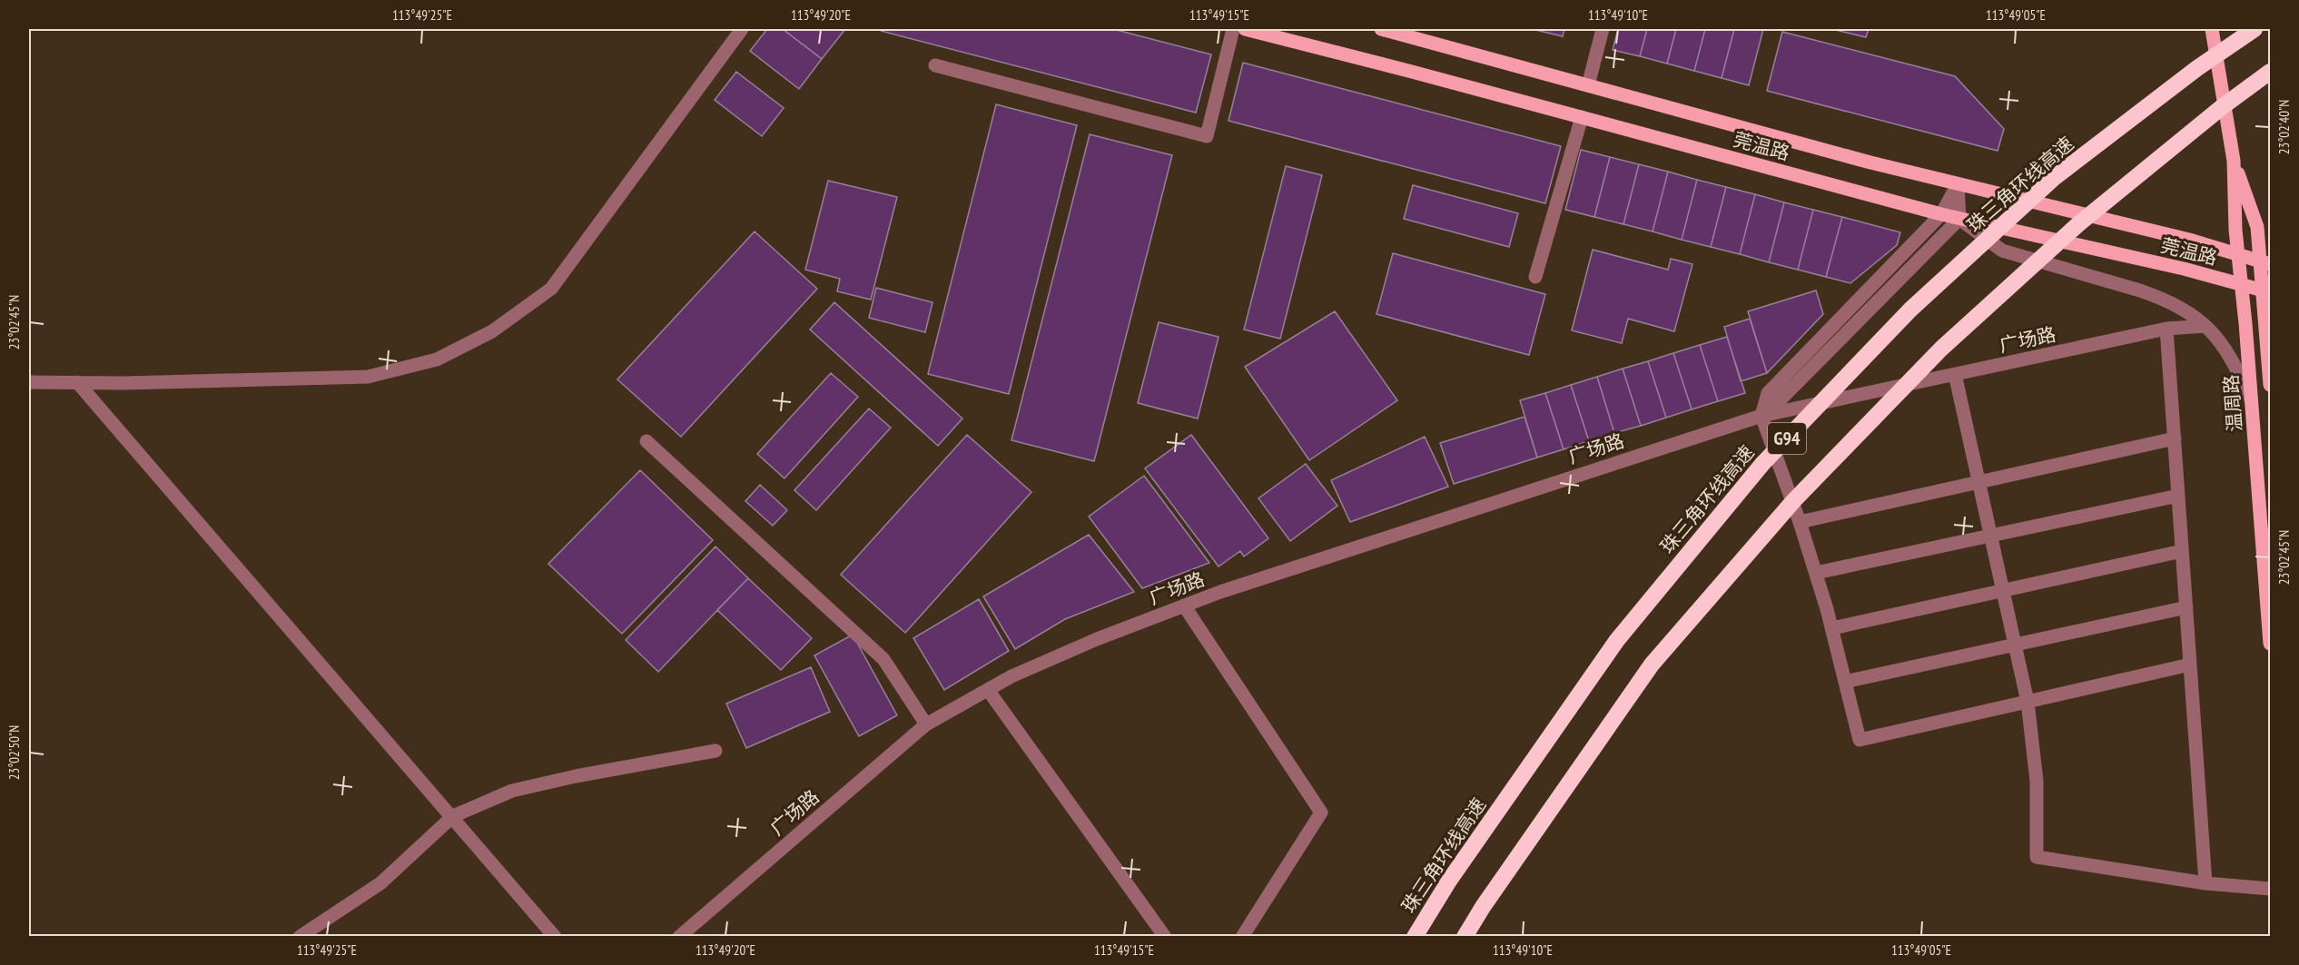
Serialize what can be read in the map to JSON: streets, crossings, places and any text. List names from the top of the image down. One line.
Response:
{"streets":{"highway":["珠三角环线高速","G94"],"main road":["莞温路","温周路"],"street":["广场路"]},"crossings":[["莞温路","广场路"],["莞温路","温周路"]],"coordinates":["113°49'25\"E","113°49'20\"E","113°49'15\"E","113°49'10\"E","113°49'05\"E","23°02'40\"N","23°02'45\"N","23°02'50\"N"]}
